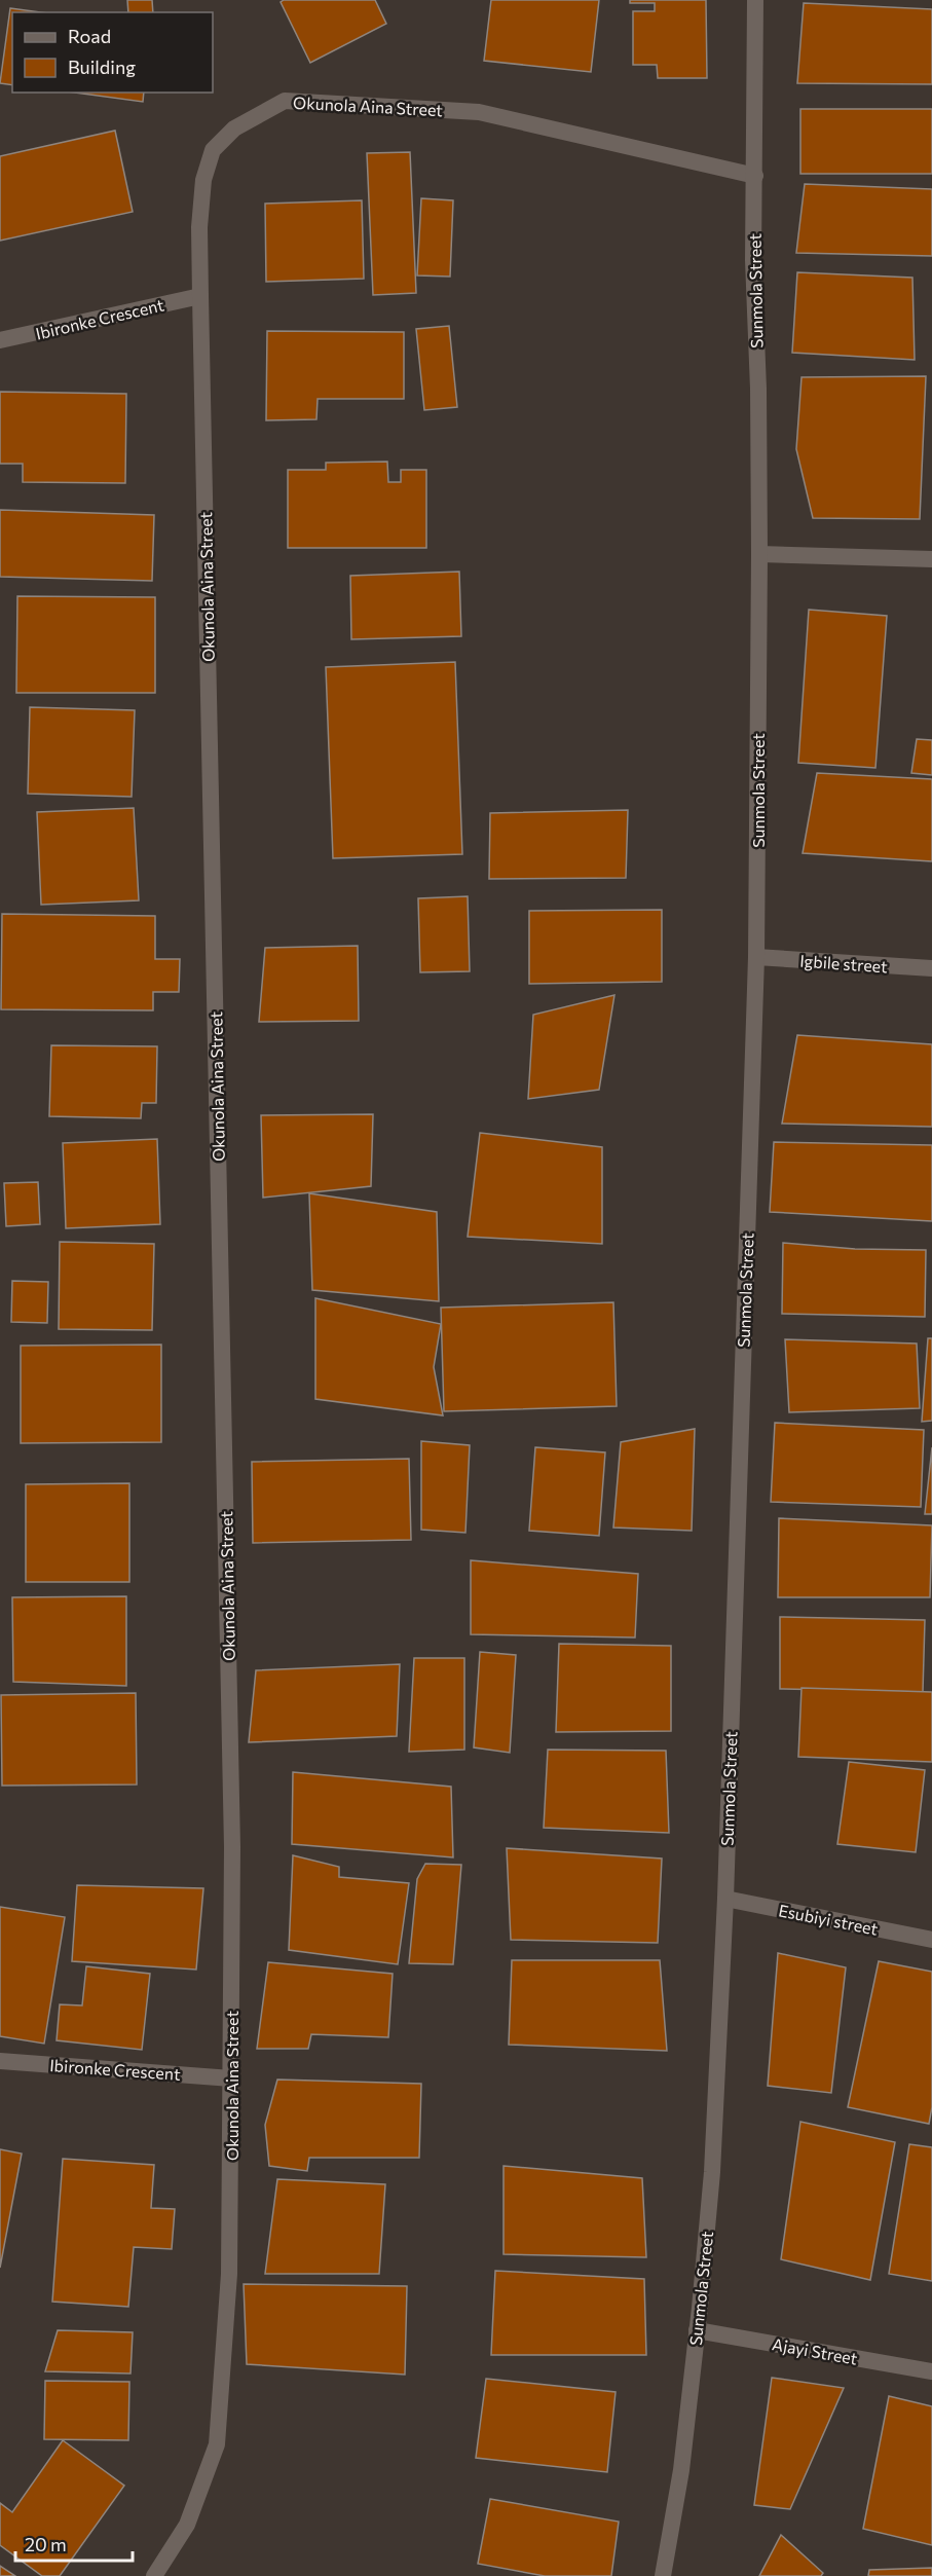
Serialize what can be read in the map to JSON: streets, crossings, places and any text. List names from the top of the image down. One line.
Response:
{"streets":{"street":["Okunola Aina Street","Sunmola Street","Ibironke Crescent","Igbile street","Esubiyi street","Ajayi Street"]},"crossings":[["Okunola Aina Street","Sunmola Street"],["Okunola Aina Street","Ibironke Crescent"],["Sunmola Street","Igbile street"],["Sunmola Street","Esubiyi street"],["Sunmola Street","Ajayi Street"]],"legend":["Road","Building"],"scale_bar":"20 m"}
